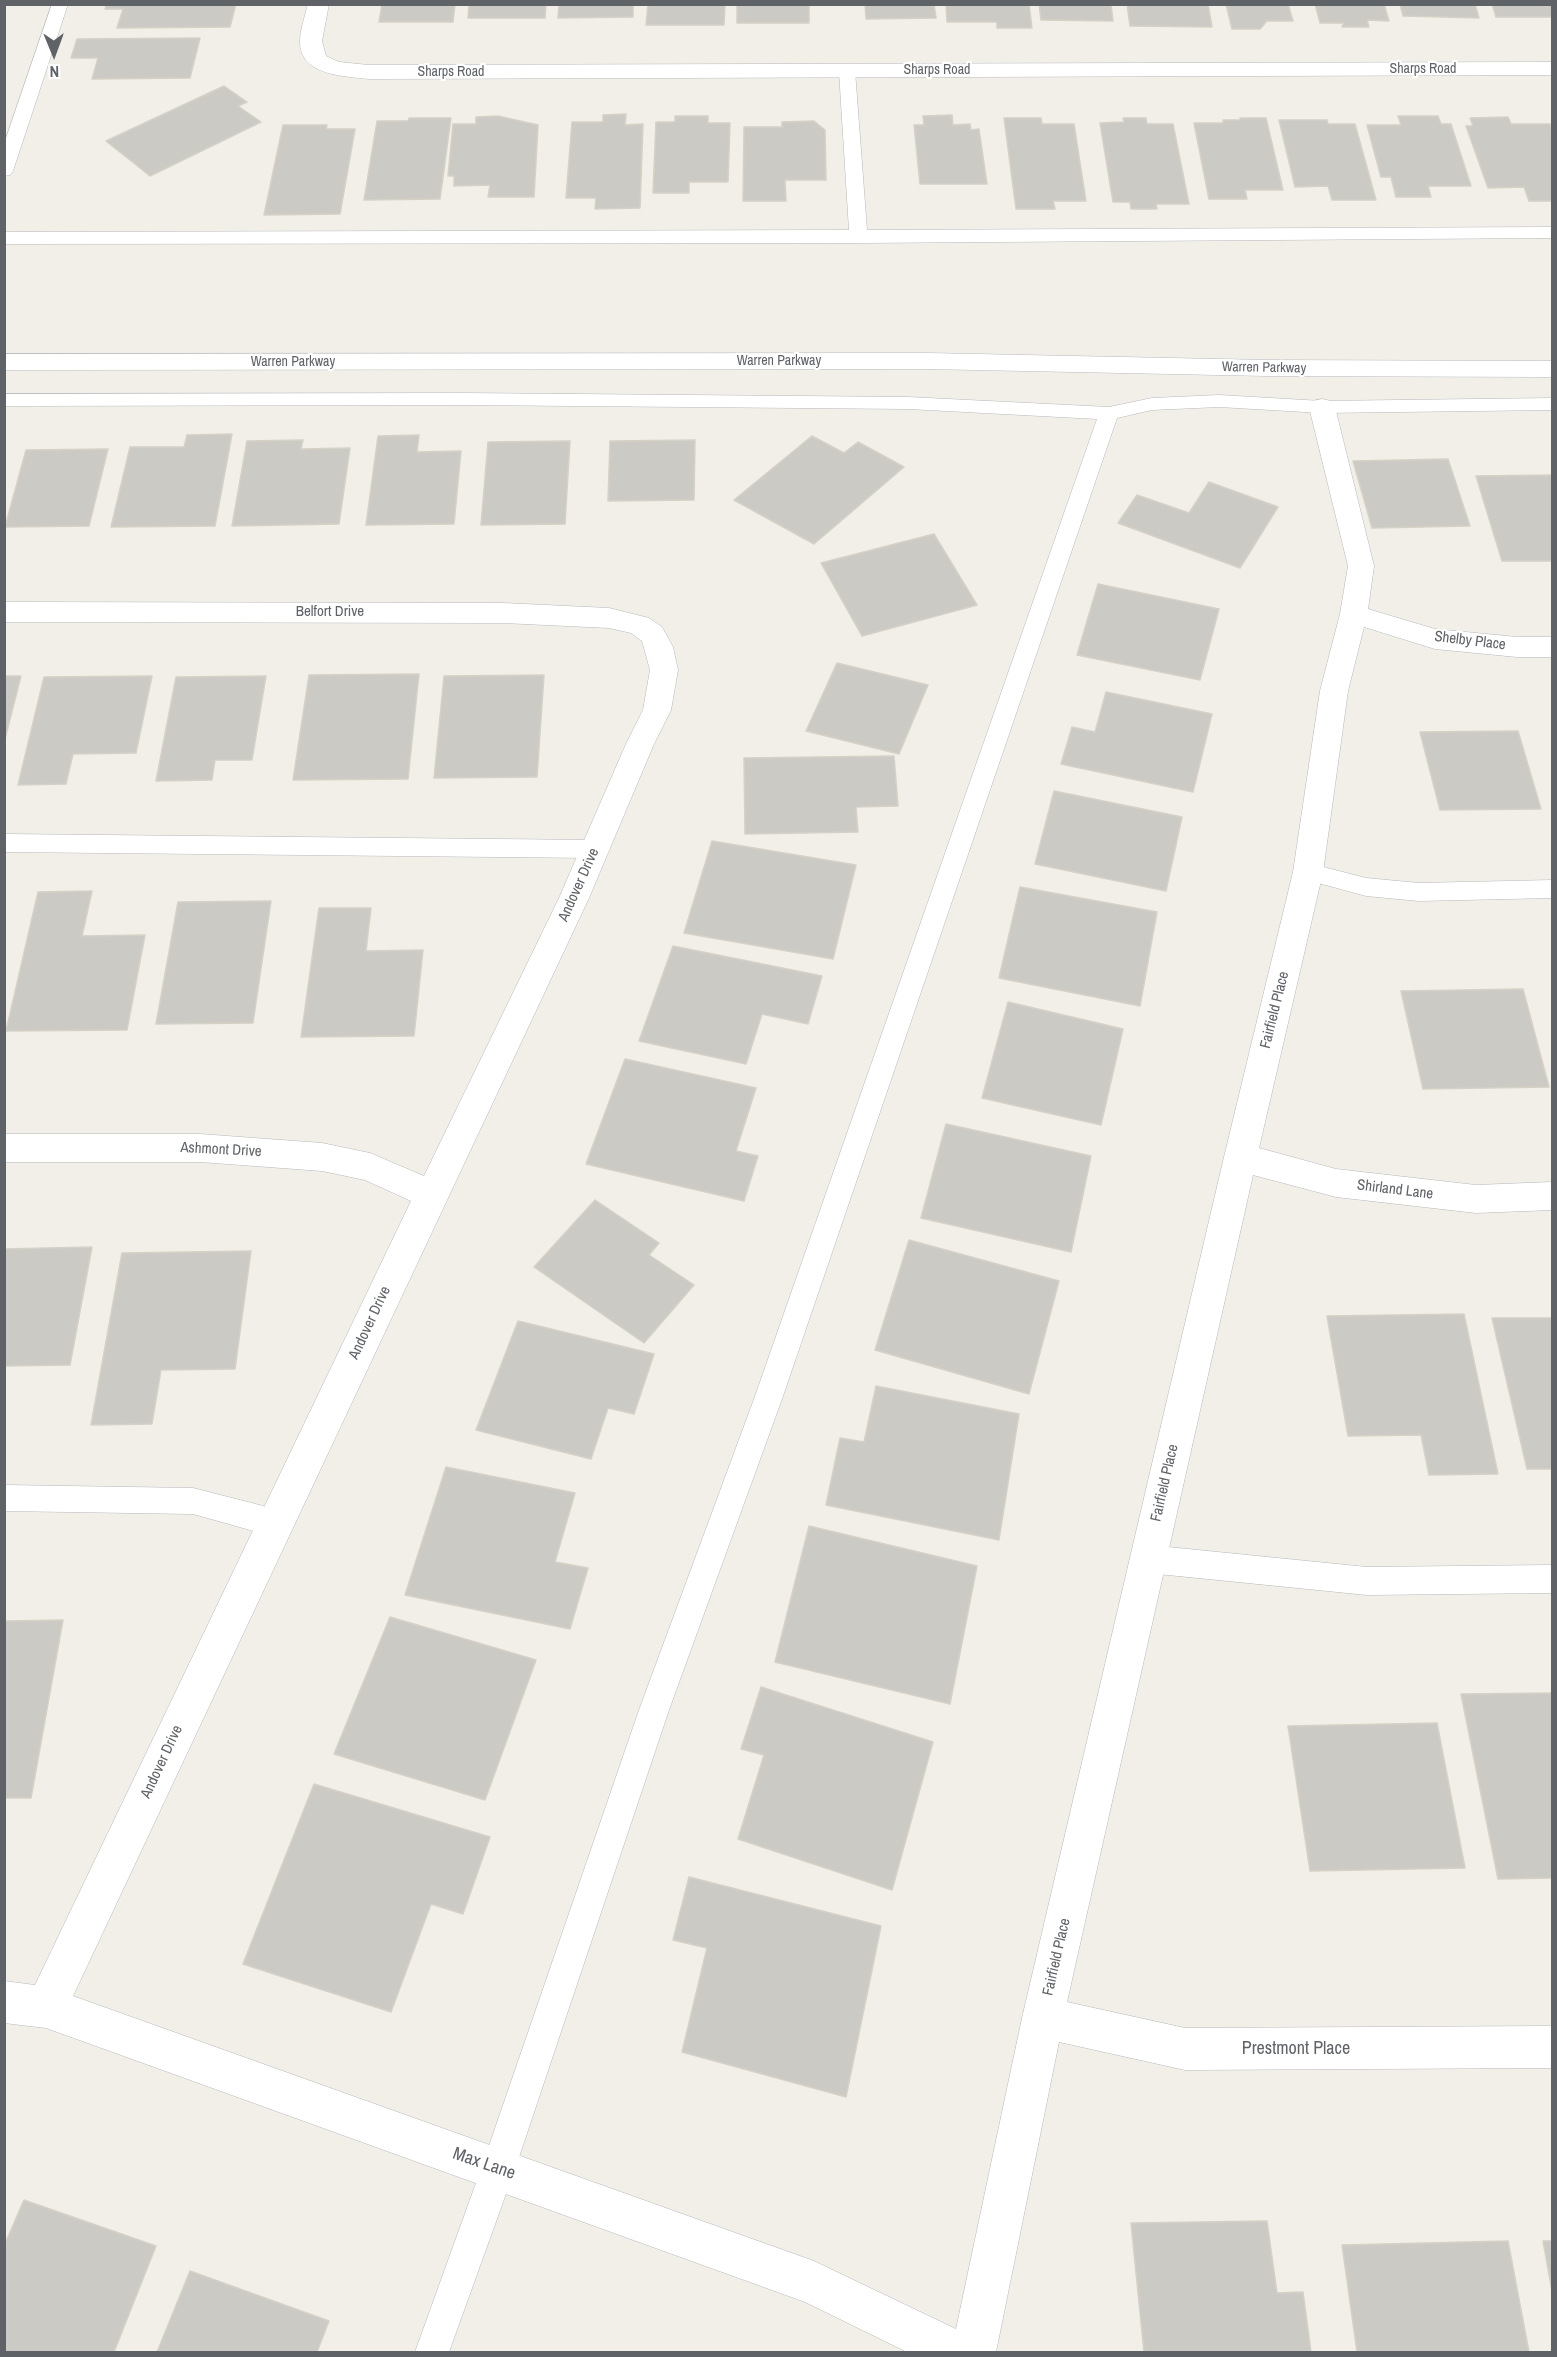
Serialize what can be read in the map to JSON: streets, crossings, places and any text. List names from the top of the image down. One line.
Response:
{"streets":{"street":["Sharps Road","Warren Parkway","Belfort Drive","Shelby Place","Andover Drive","Fairfield Place","Ashmont Drive","Shirland Lane","Prestmont Place","Max Lane"]},"crossings":[["Belfort Drive","Andover Drive"],["Shelby Place","Fairfield Place"],["Andover Drive","Ashmont Drive"],["Andover Drive","Max Lane"],["Fairfield Place","Shirland Lane"],["Fairfield Place","Prestmont Place"]],"north":"bottom"}
